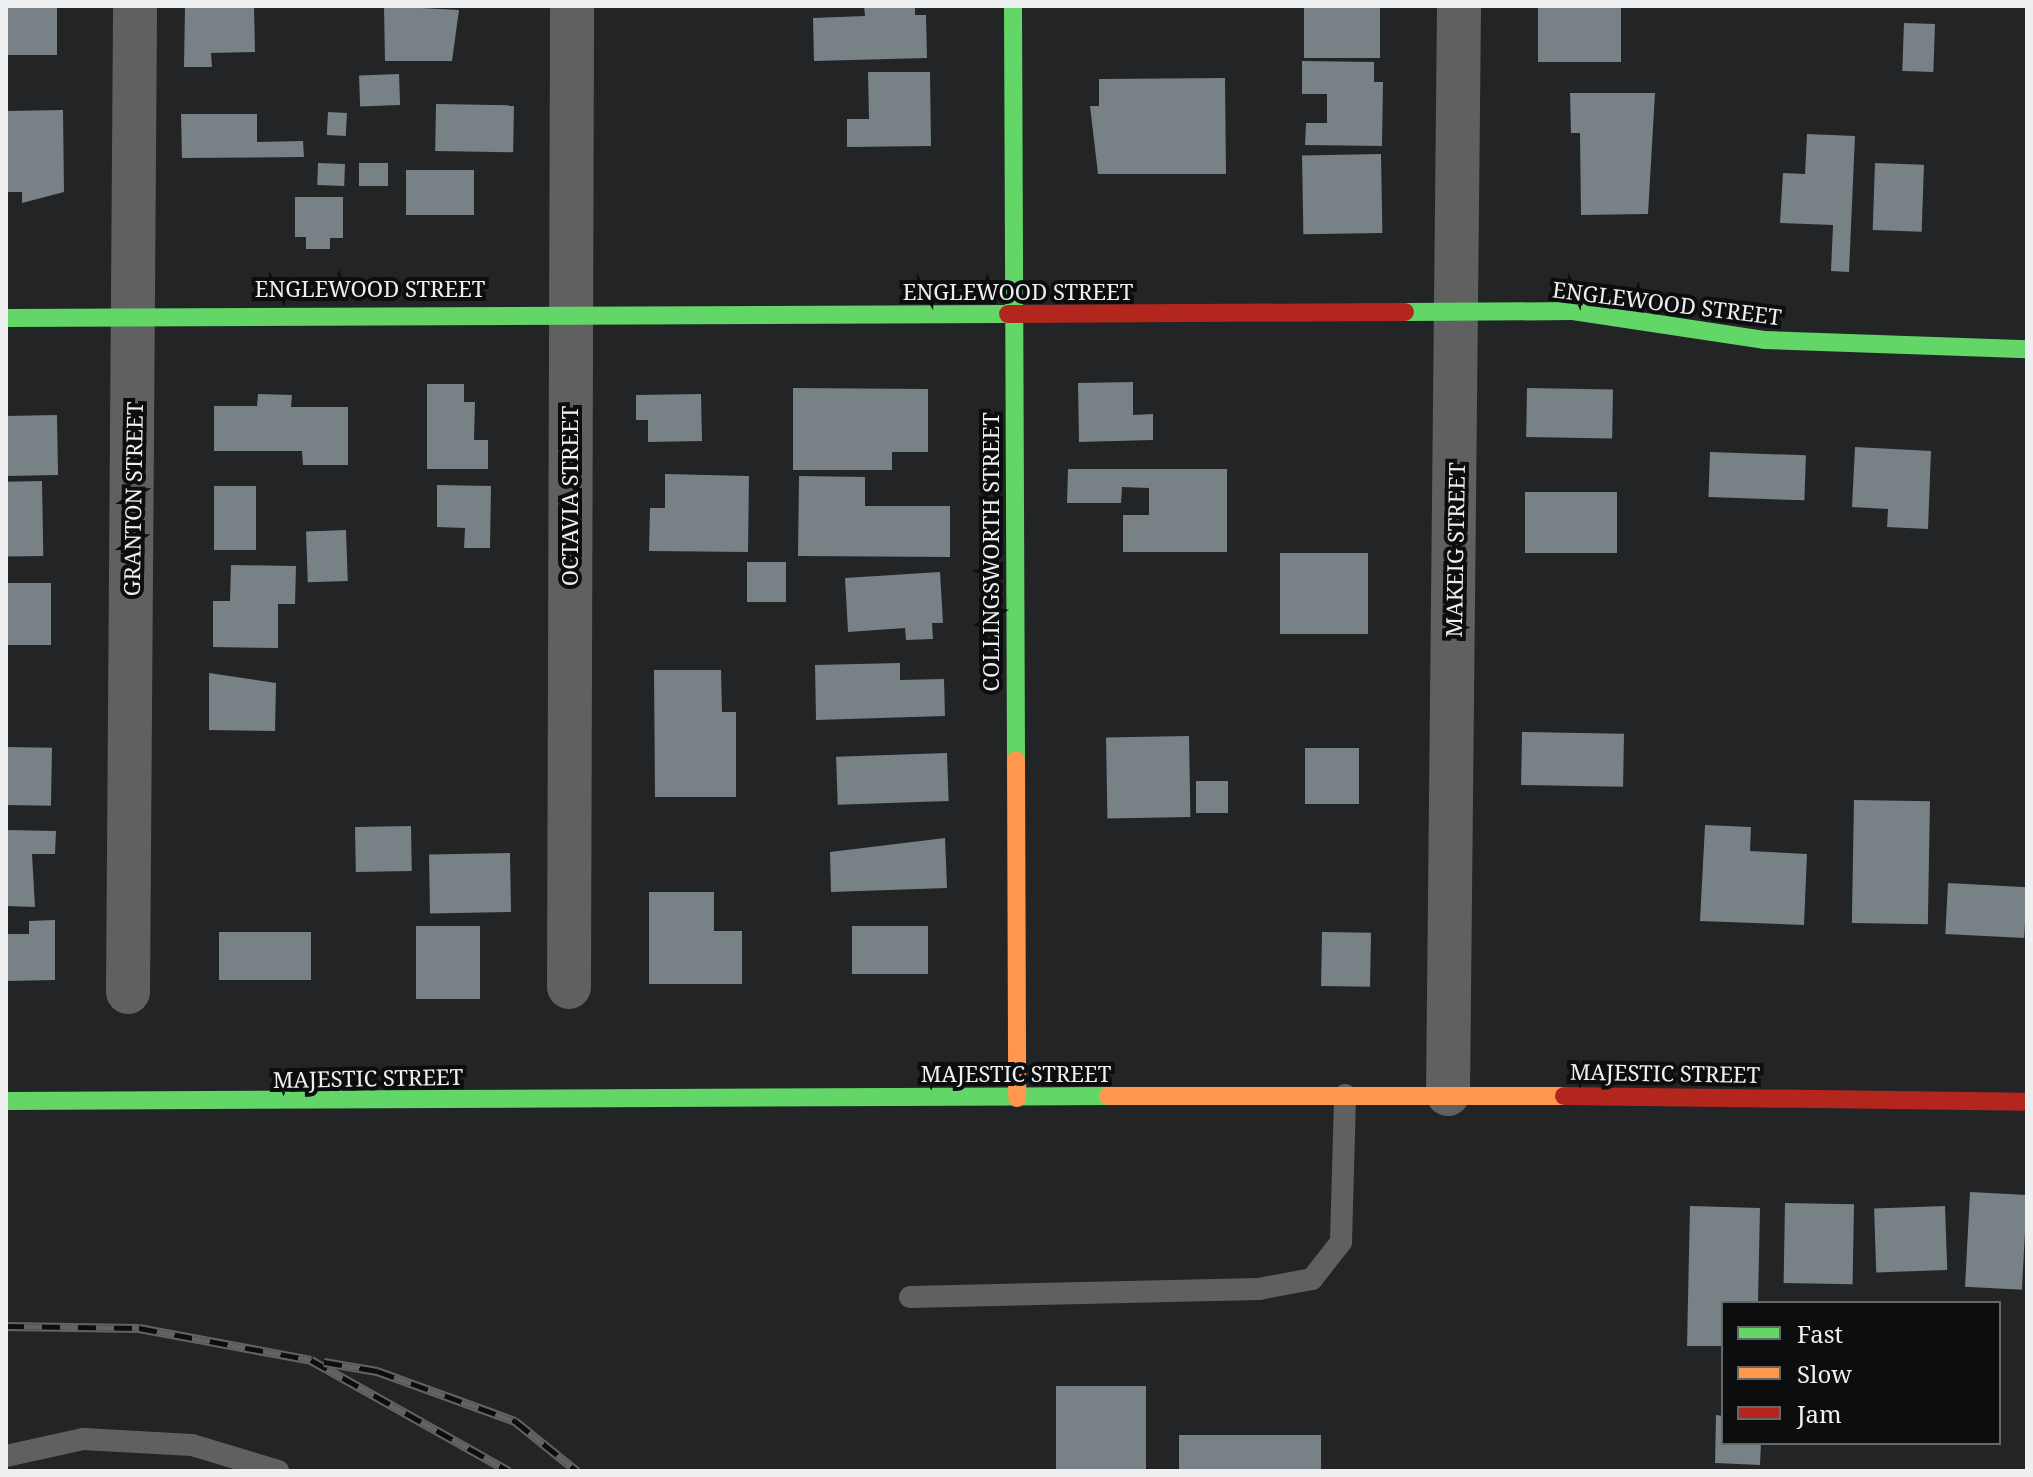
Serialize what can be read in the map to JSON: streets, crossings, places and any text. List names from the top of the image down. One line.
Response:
{"streets":{"street":["ENGLEWOOD STREET","OCTAVIA STREET","GRANTON STREET","MAKEIG STREET","COLLINGSWORTH STREET","MAJESTIC STREET"]},"crossings":[["ENGLEWOOD STREET","OCTAVIA STREET"],["ENGLEWOOD STREET","GRANTON STREET"],["ENGLEWOOD STREET","MAKEIG STREET"],["ENGLEWOOD STREET","COLLINGSWORTH STREET"],["MAKEIG STREET","MAJESTIC STREET"],["COLLINGSWORTH STREET","MAJESTIC STREET"]],"legend":["Fast","Slow","Jam"]}
